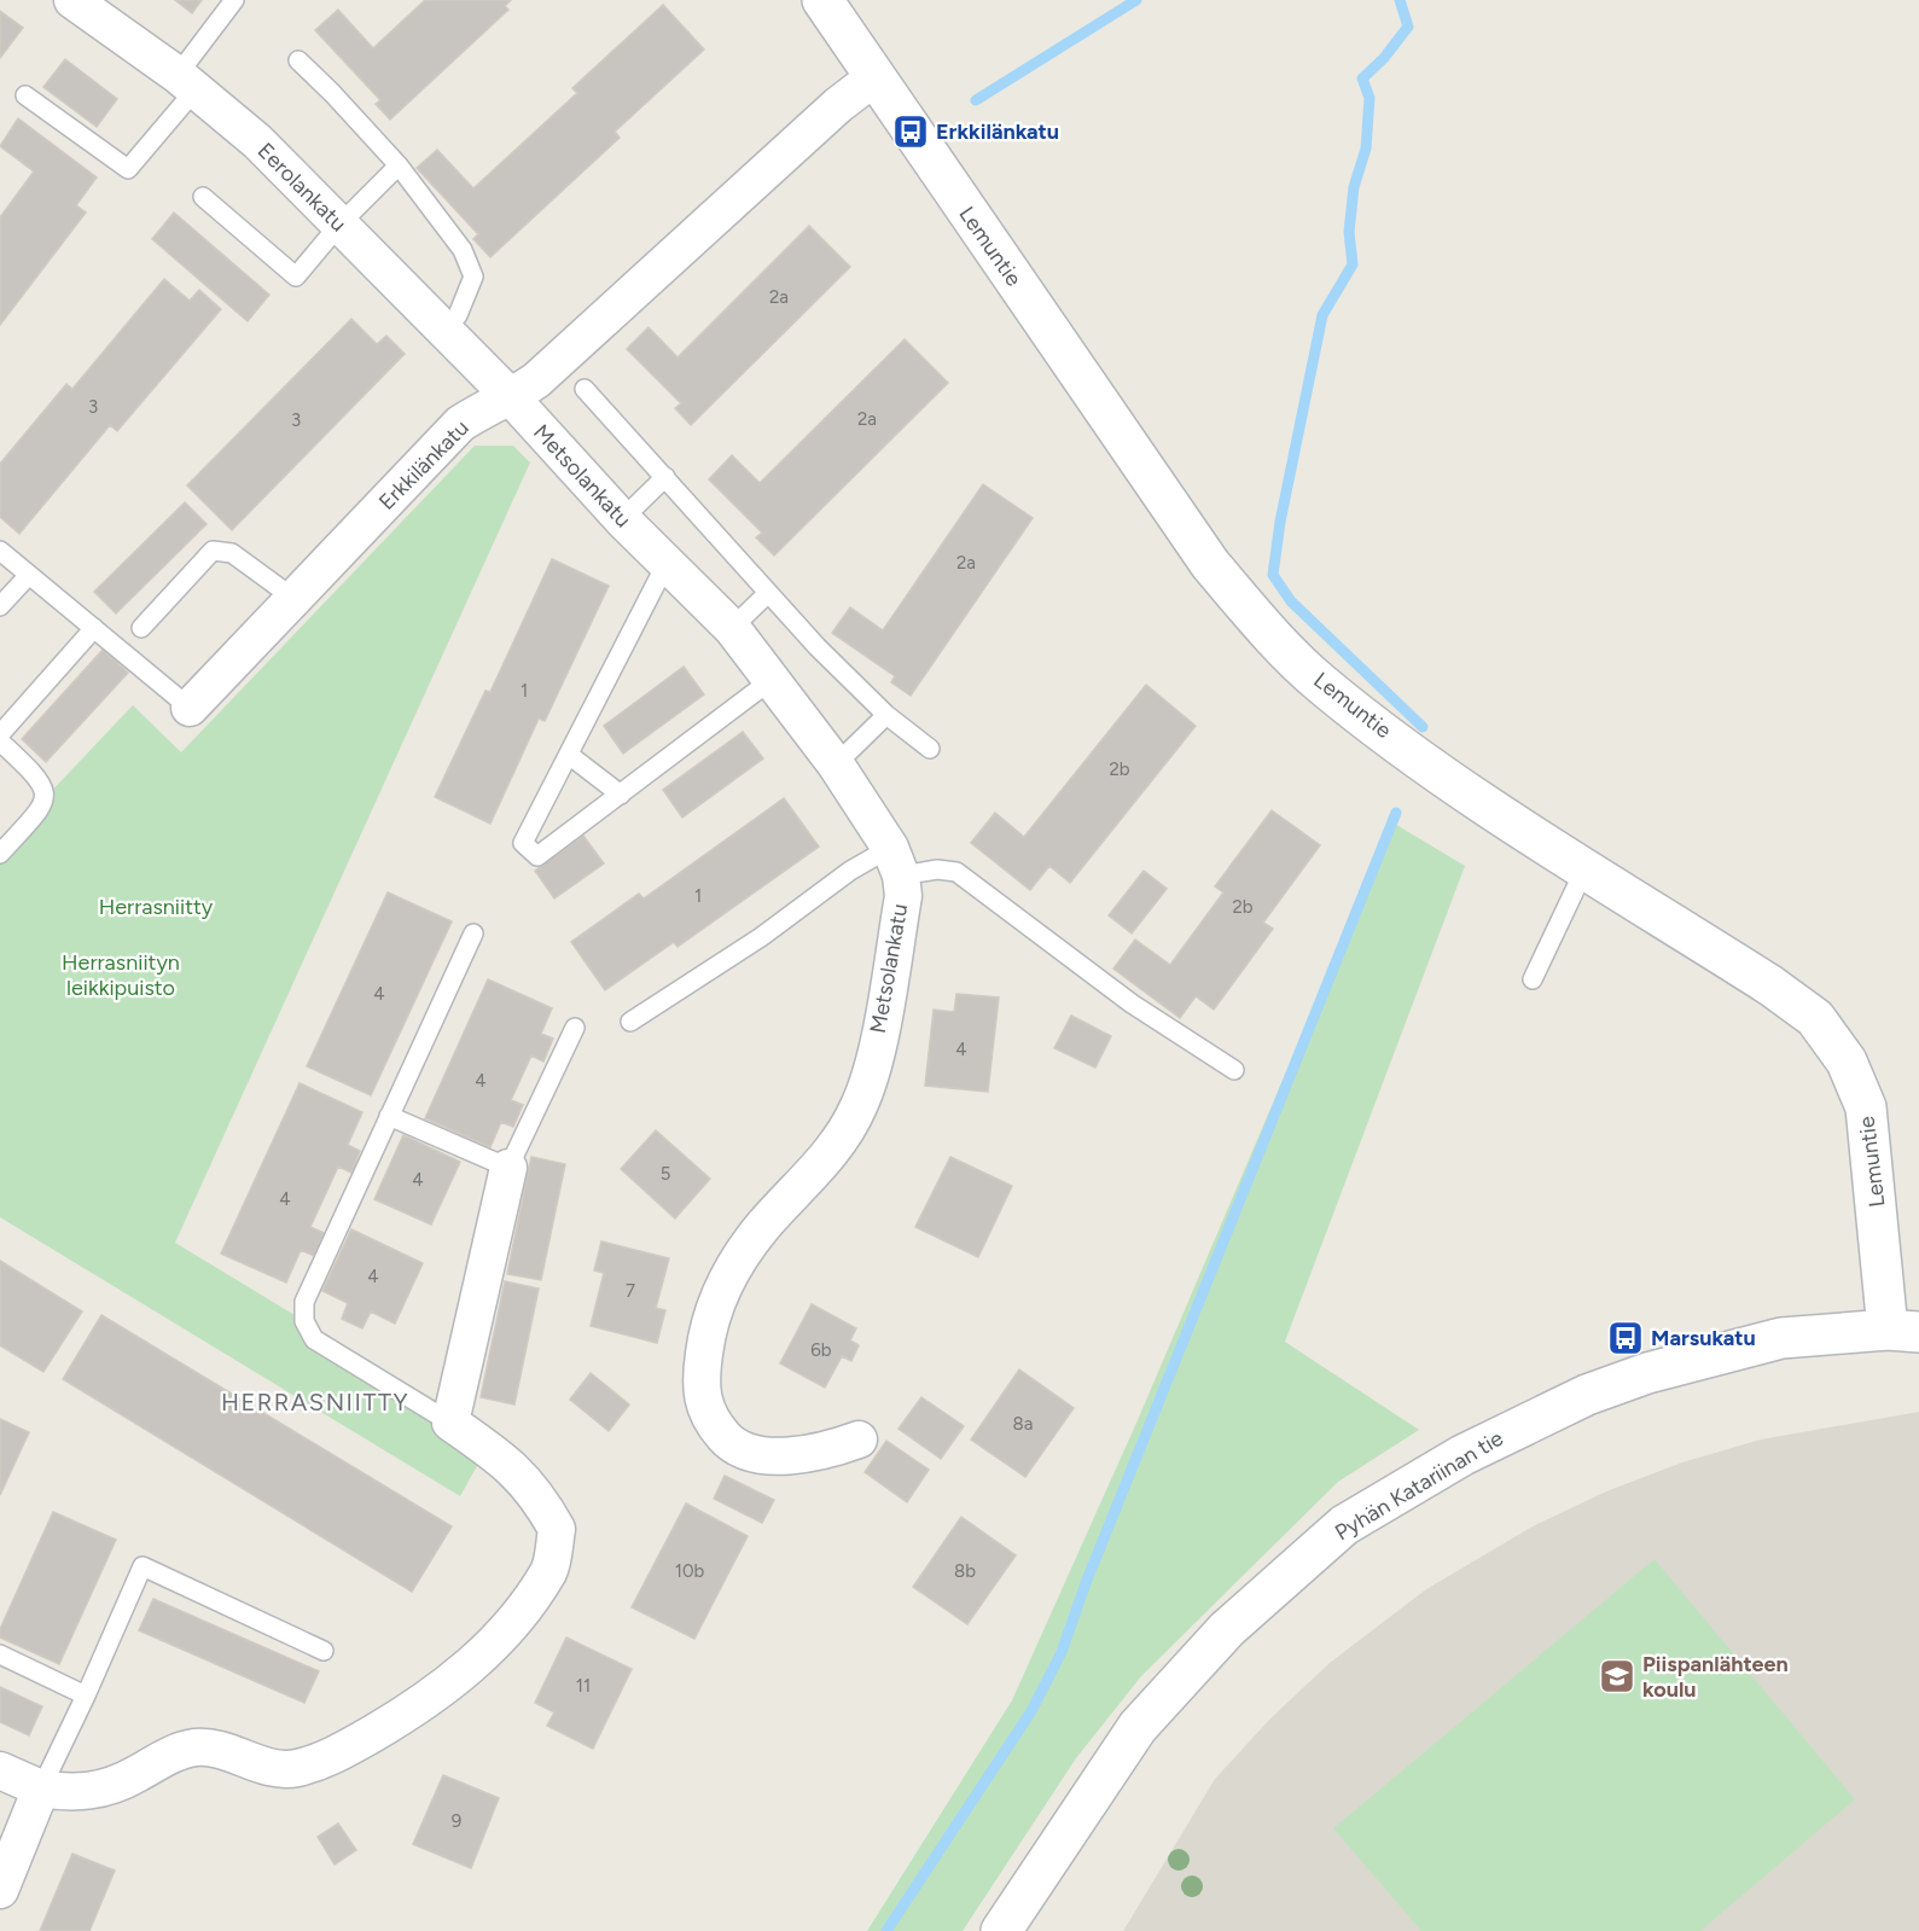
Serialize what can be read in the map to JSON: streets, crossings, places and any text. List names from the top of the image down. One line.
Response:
{"streets":{"street":["Eerolankatu","Lemuntie","Erkkilänkatu","Metsolankatu","Pyhän Katariinan tie"]},"crossings":[["Eerolankatu","Erkkilänkatu"],["Eerolankatu","Metsolankatu"],["Lemuntie","Erkkilänkatu"],["Lemuntie","Pyhän Katariinan tie"],["Erkkilänkatu","Metsolankatu"]],"districts":["HERRASNIITTY"],"parks":["Herrasniitty","Herrasniityn leikkipuisto"],"places":{"bus stop":["Erkkilänkatu","Marsukatu"],"school or university":["Piispanlähteen koulu"]},"house_numbers":["2a","3","2a","3","2a","1","2b","1","2b","4","4","4","5","4","4","4","7","6b","8a","10b","8b","11","9"]}
